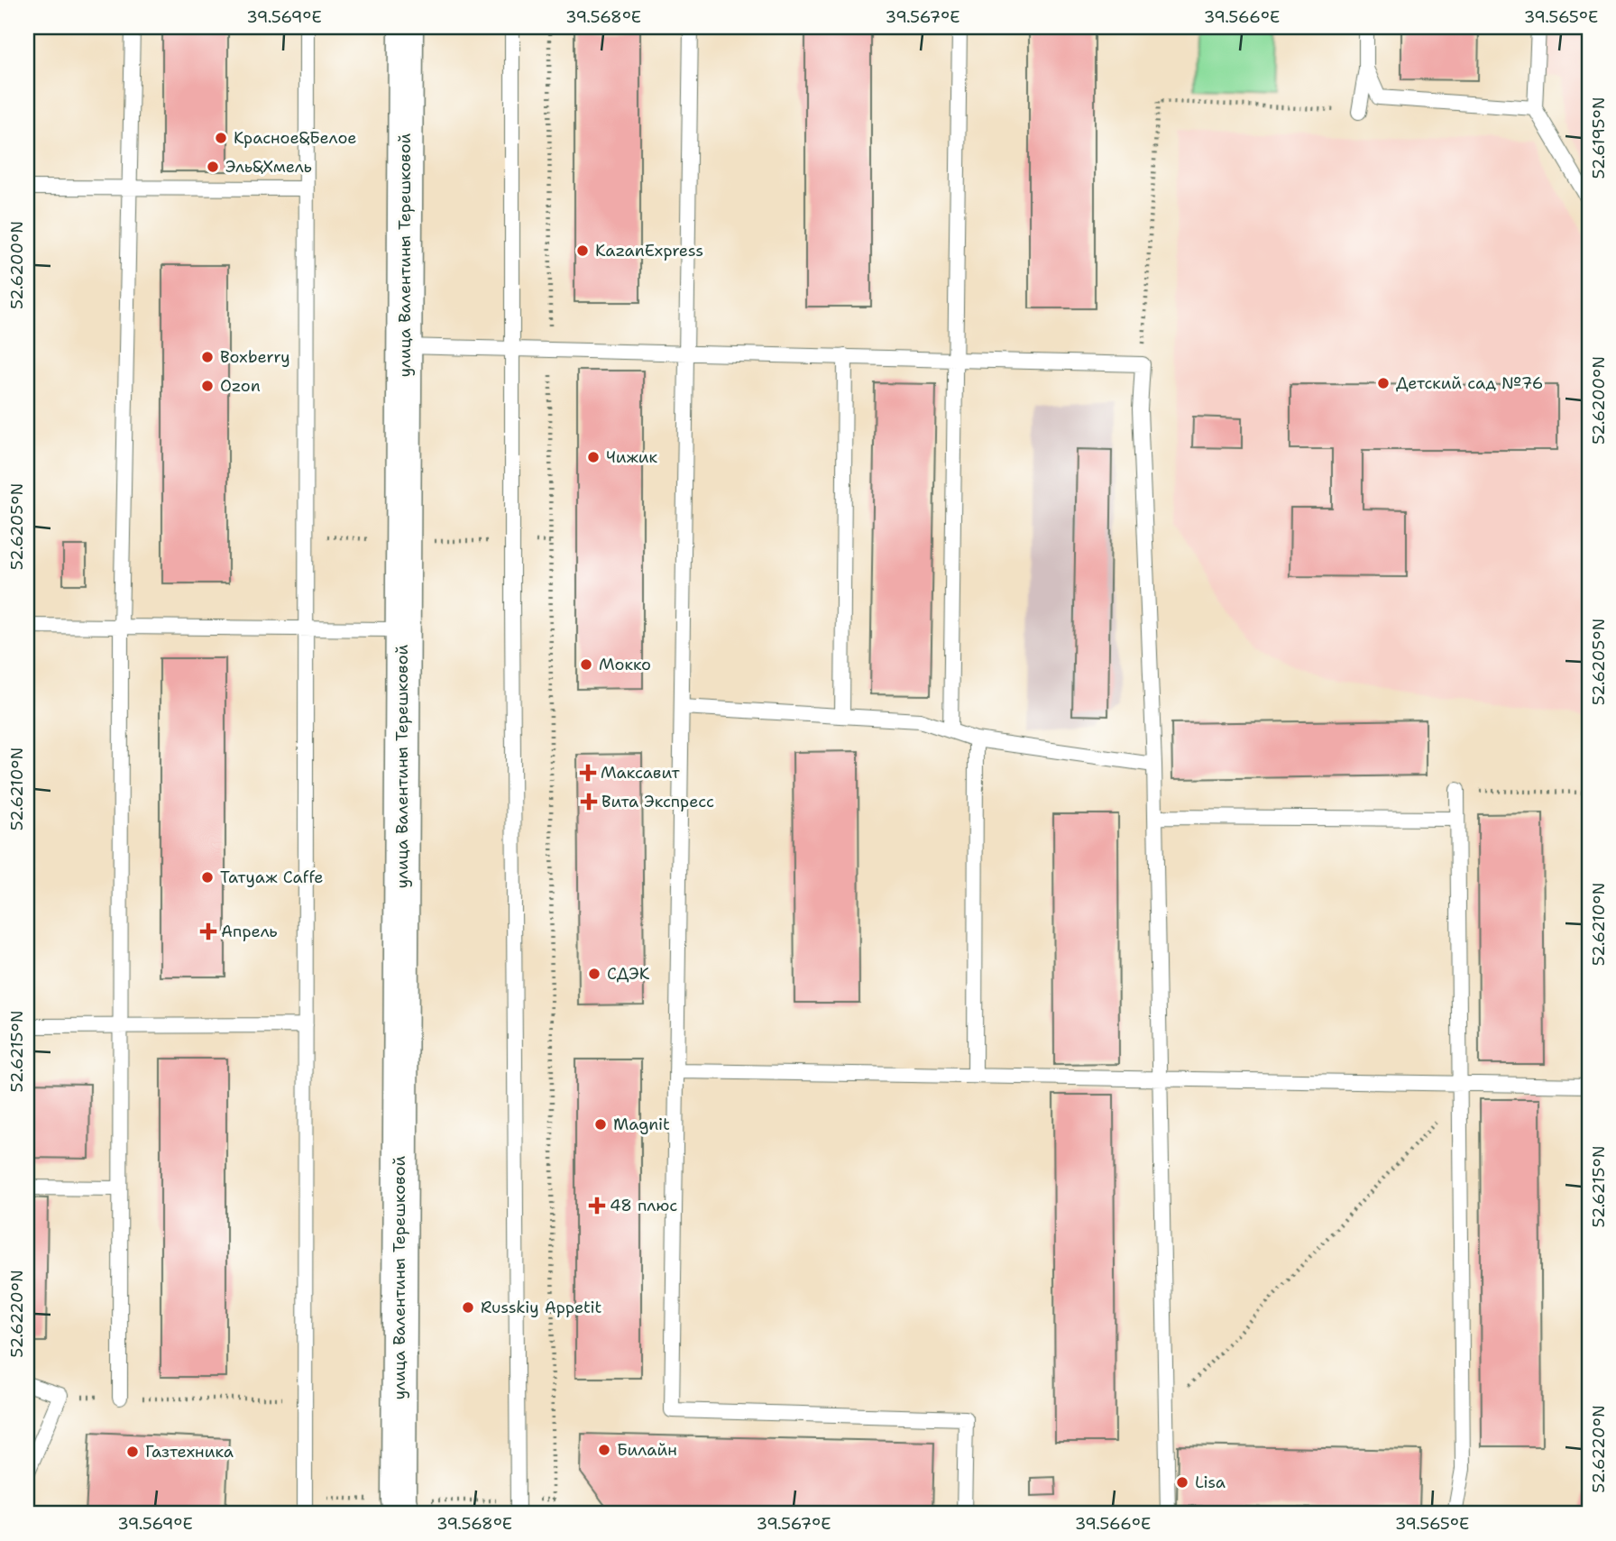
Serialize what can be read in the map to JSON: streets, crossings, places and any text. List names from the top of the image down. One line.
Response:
{"streets":{"main road":["улица Валентины Терешковой"]},"places":{"other":["Красное&Белое","Эль&Хмель","KazanExpress","Boxberry","Детский сад №76","Ozon","Чижик","Мокко","Татуаж Caffe","СДЭК","Magnit","Russkiy Appetit","Билайн","Газтехника","Lisa"],"health":["Максавит","Вита Экспресс","Апрель","48 плюс"]},"coordinates":["39.569°E","39.568°E","39.567°E","39.566°E","39.565°E","52.6195°N","52.6200°N","52.6205°N","52.6210°N","52.6215°N","52.6220°N"]}
